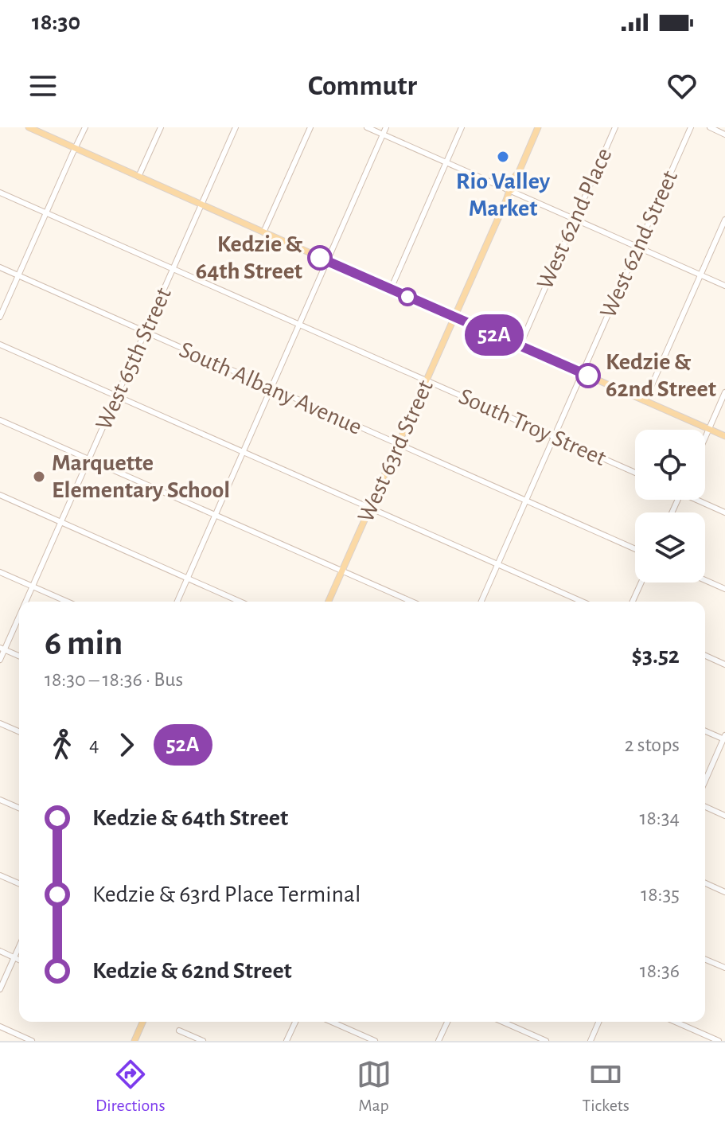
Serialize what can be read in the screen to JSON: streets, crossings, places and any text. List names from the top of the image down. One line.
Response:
{"streets":{"main road":["West 63rd Street"],"street":["West 62nd Place","West 62nd Street","West 65th Street","South Albany Avenue","South Troy Street"]},"crossings":[["West 62nd Street","South Albany Avenue"],["West 62nd Street","South Troy Street"],["West 65th Street","South Albany Avenue"],["West 65th Street","South Troy Street"],["South Albany Avenue","West 63rd Street"],["South Troy Street","West 63rd Street"]],"places":["Rio Valley Market","Kedzie & 64th Street","Kedzie & 62nd Street","Marquette Elementary School"],"lines":["bus line 52A"],"page":{"status":"18:30","header":"Commutr","on_map":"52A","heading":["6 min","18:30 – 18:36 · Bus","$3.52"],"legs":["4","52A","2 stops"],"list":[{"name":"Kedzie & 64th Street","value":"18:34"},{"name":"Kedzie & 63rd Place Terminal","value":"18:35"},{"name":"Kedzie & 62nd Street","value":"18:36"}],"tabs":["Directions","Map","Tickets"]}}
